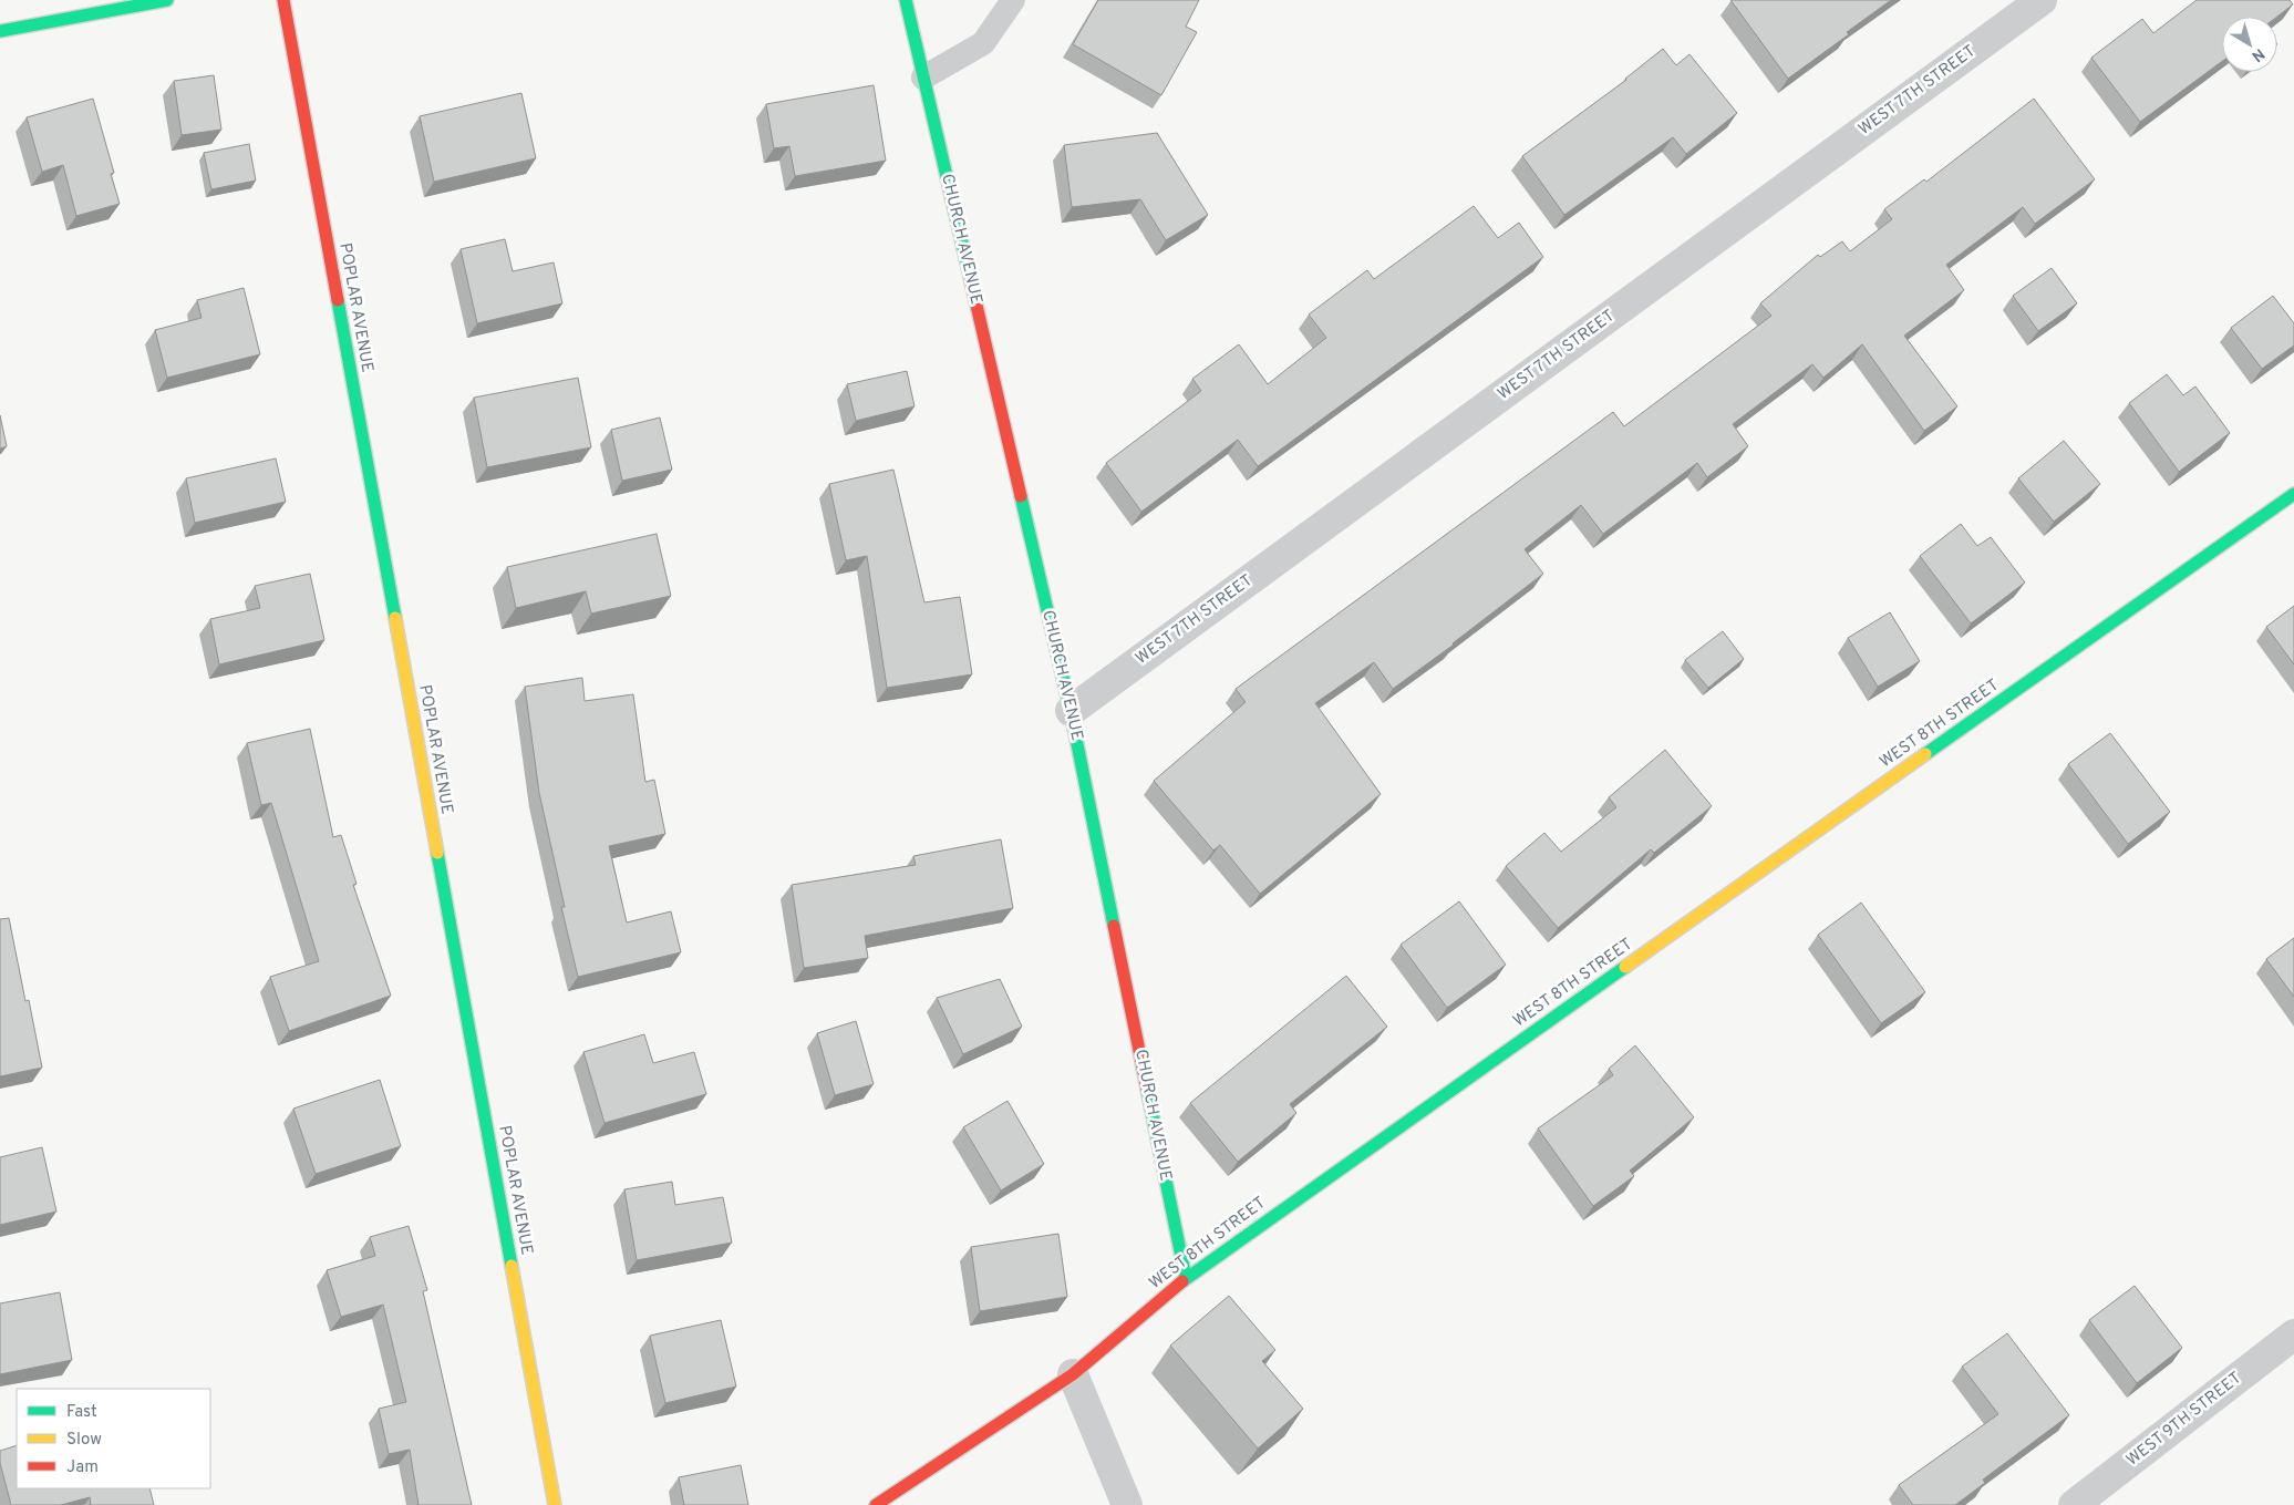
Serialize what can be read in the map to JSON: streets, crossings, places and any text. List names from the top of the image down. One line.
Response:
{"streets":{"street":["WEST 7TH STREET","CHURCH AVENUE","POPLAR AVENUE","WEST 8TH STREET","WEST 9TH STREET"]},"crossings":[["WEST 7TH STREET","CHURCH AVENUE"],["CHURCH AVENUE","WEST 8TH STREET"]],"legend":["Fast","Slow","Jam"],"north":"bottom right"}
